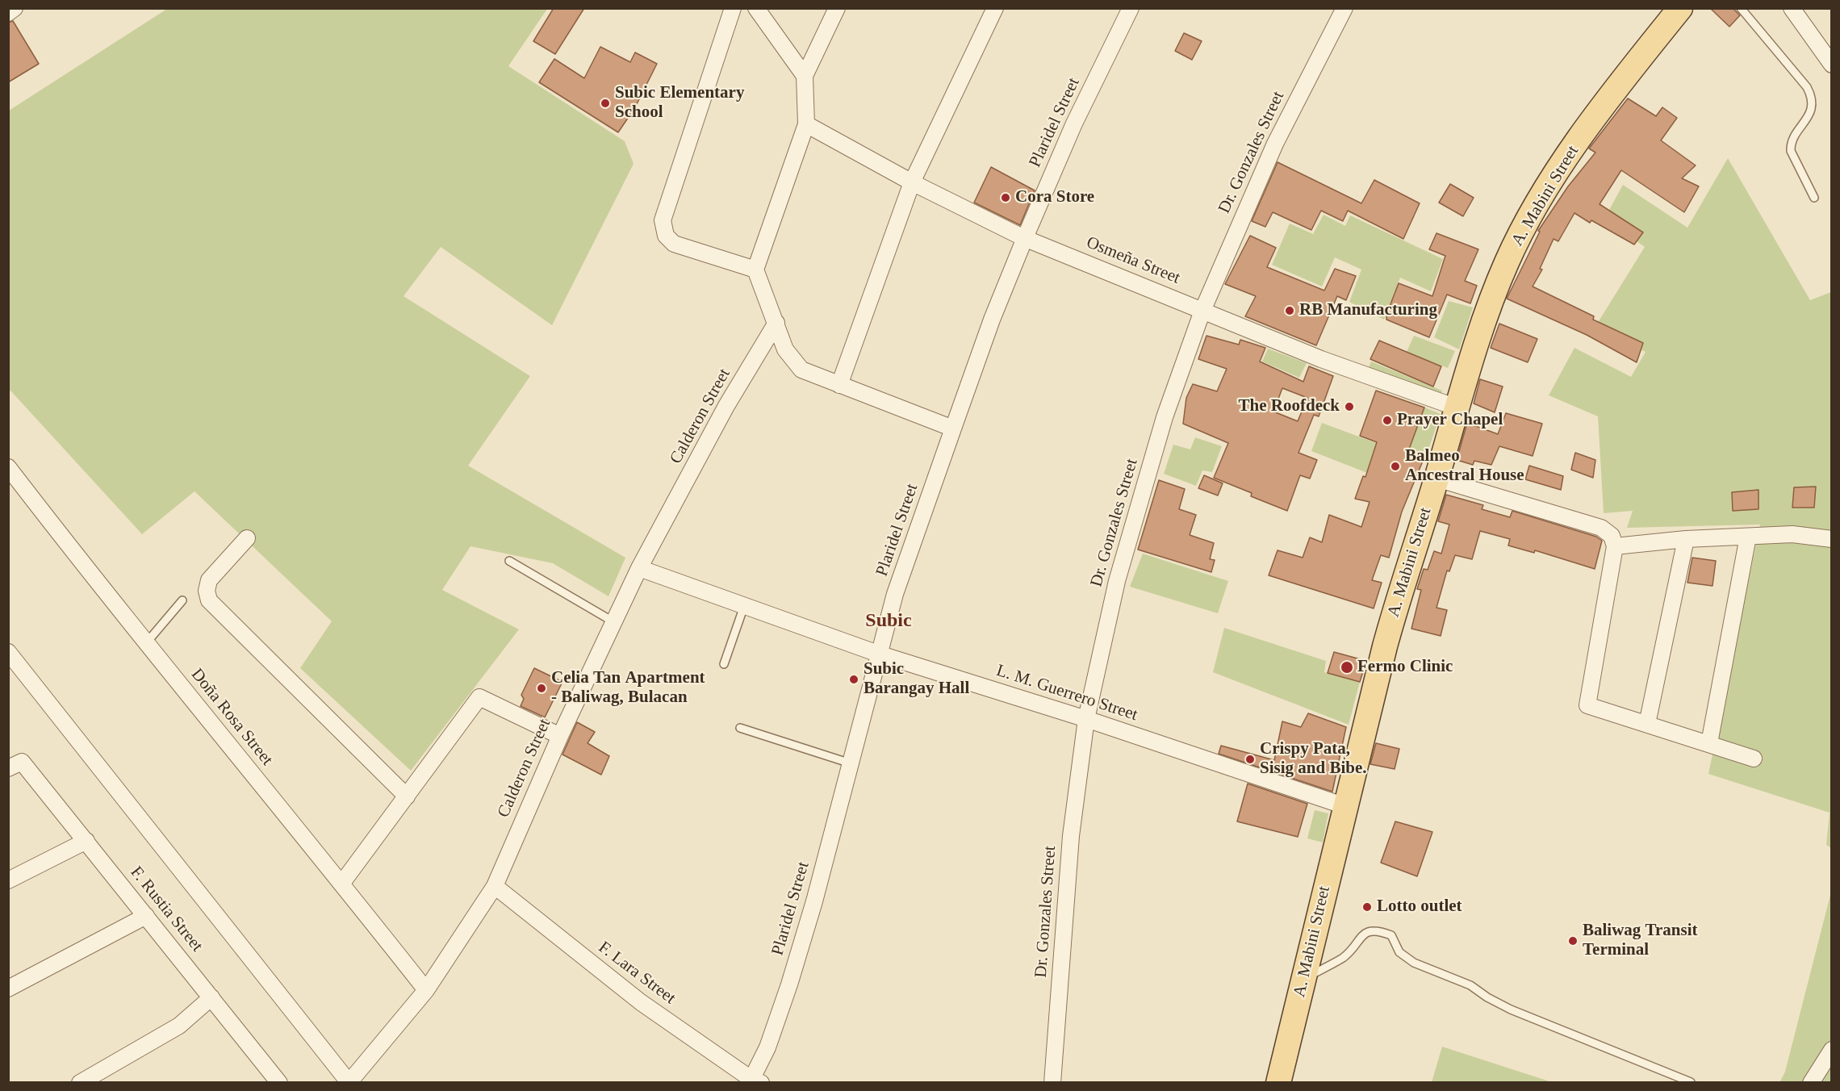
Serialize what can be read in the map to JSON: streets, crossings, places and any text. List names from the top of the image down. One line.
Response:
{"streets":{"main road":["A. Mabini Street"],"street":["Plaridel Street","Dr. Gonzales Street","Osmeña Street","Calderon Street","L. M. Guerrero Street","Doña Rosa Street","F. Rustia Street","F. Lara Street"]},"crossings":[["Plaridel Street","Osmeña Street"],["Plaridel Street","L. M. Guerrero Street"],["Plaridel Street","F. Lara Street"],["Dr. Gonzales Street","Osmeña Street"],["Dr. Gonzales Street","L. M. Guerrero Street"],["A. Mabini Street","Osmeña Street"],["A. Mabini Street","L. M. Guerrero Street"],["Calderon Street","L. M. Guerrero Street"],["Calderon Street","Doña Rosa Street"],["Calderon Street","F. Lara Street"]],"districts":["Subic"],"places":["Subic Elementary School","Cora Store","RB Manufacturing","The Roofdeck","Prayer Chapel","Balmeo Ancestral House","Fermo Clinic","Subic Barangay Hall","Celia Tan Apartment - Baliwag, Bulacan","Crispy Pata, Sisig and Bibe.","Lotto outlet","Baliwag Transit Terminal"]}
